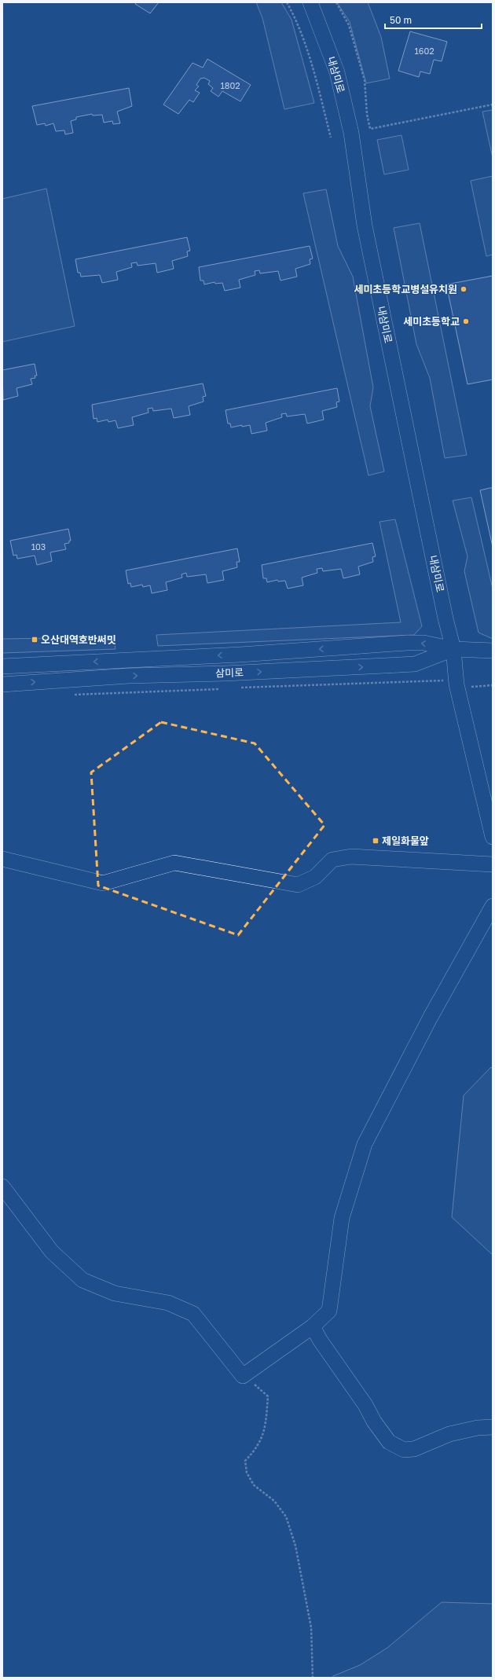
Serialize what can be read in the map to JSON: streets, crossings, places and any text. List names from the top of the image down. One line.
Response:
{"streets":{"street":["내삼미로","삼미로"]},"crossings":[["내삼미로","삼미로"]],"places":{"other":["세미초등학교병설유치원","세미초등학교"],"transit":["오산대역호반써밋","제일화물앞"]},"house_numbers":["1602","1802","103"],"scale_bar":"50 m"}
